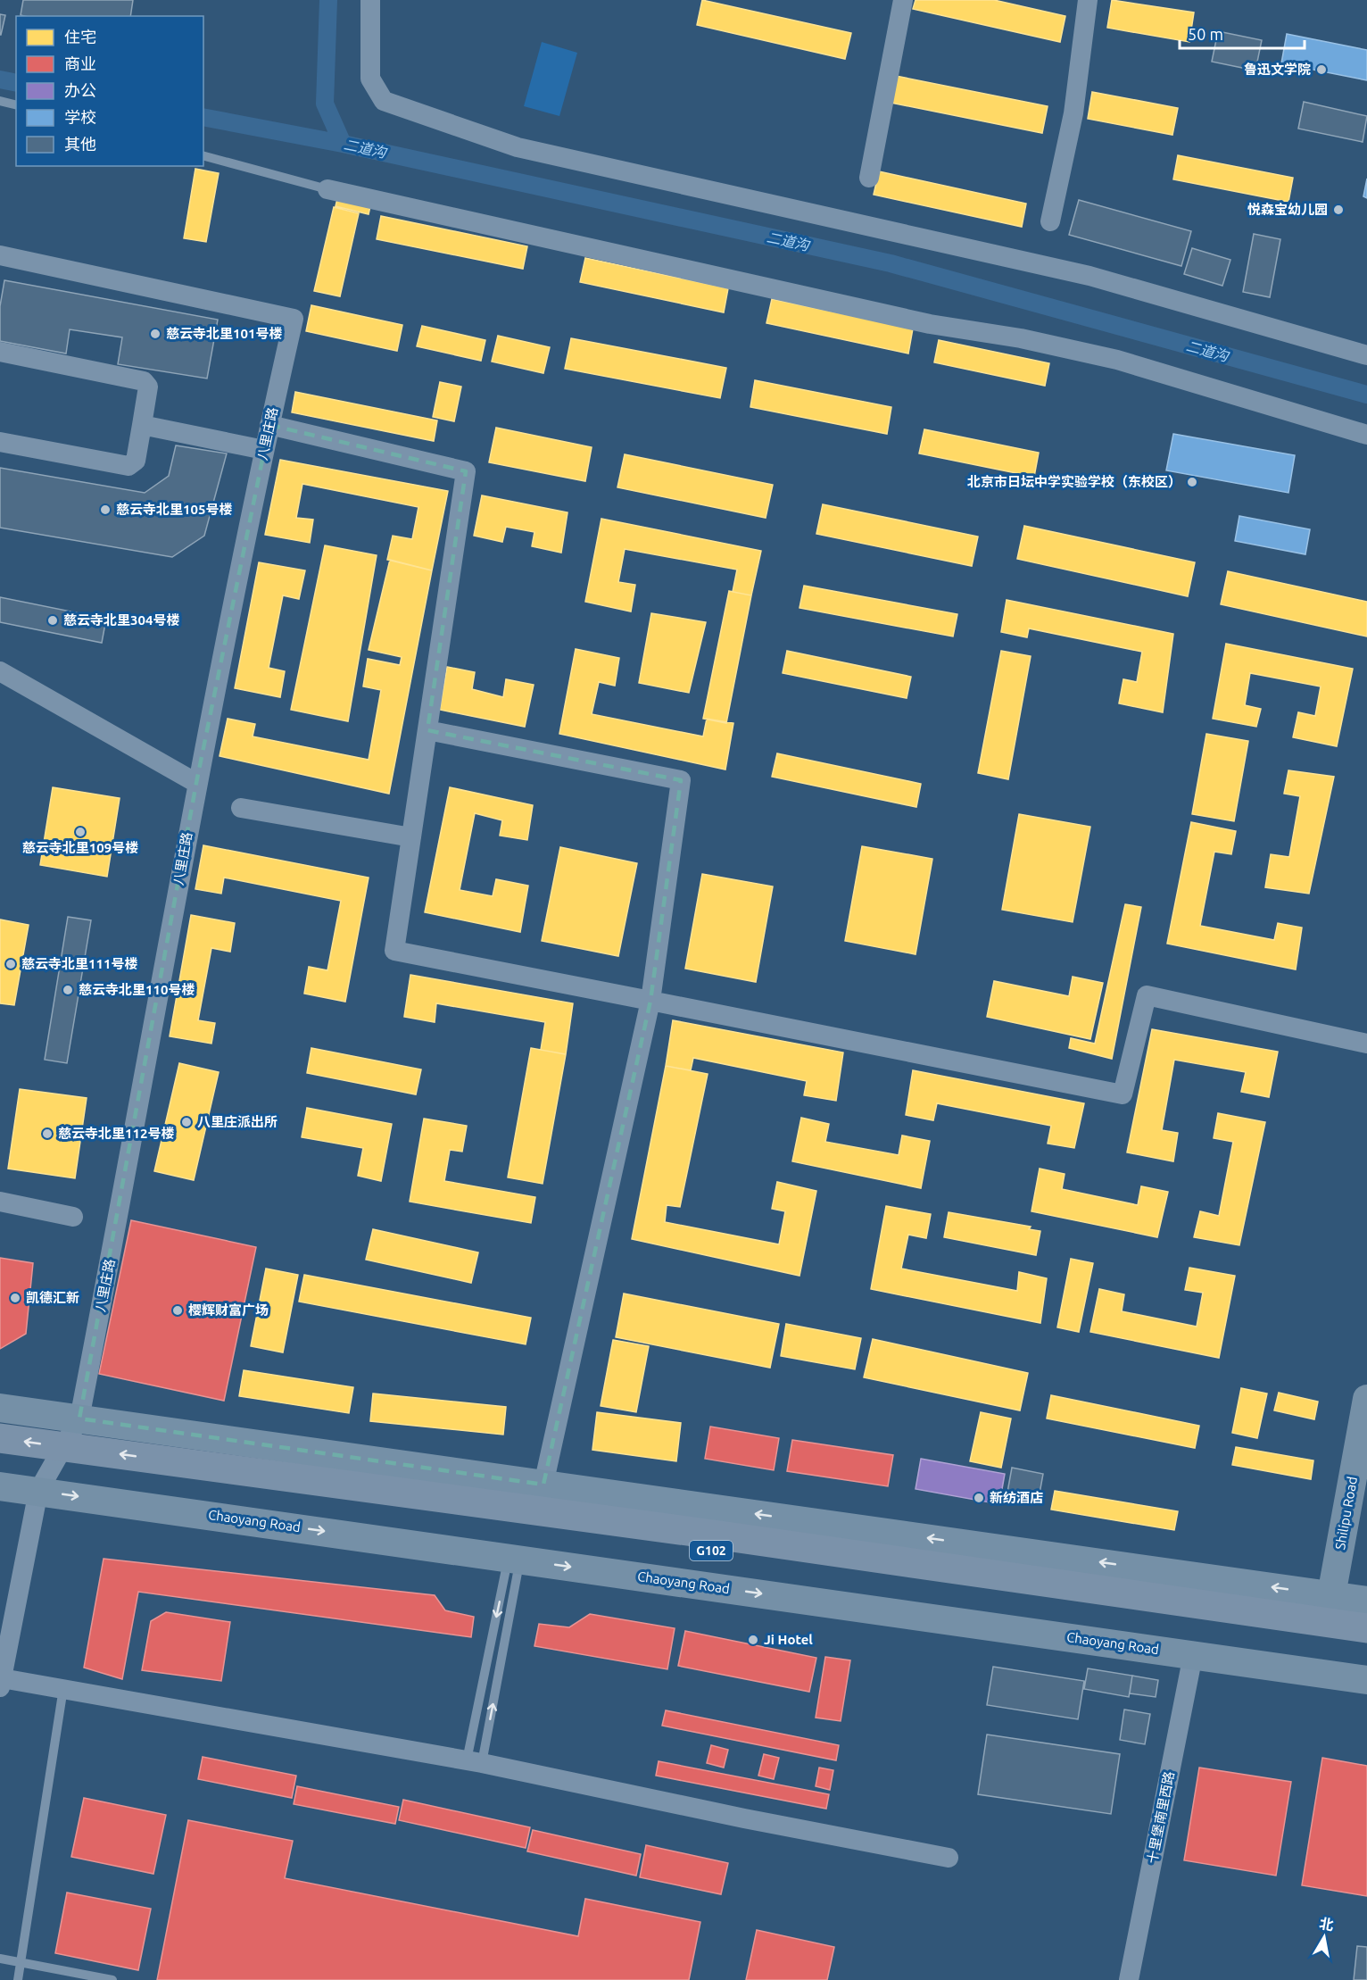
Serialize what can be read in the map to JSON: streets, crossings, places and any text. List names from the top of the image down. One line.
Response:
{"streets":{"highway":["G102"],"street":["八里庄路","Shilipu Road","Chaoyang Road","十里堡南里西路"]},"crossings":[["八里庄路","Chaoyang Road"],["八里庄路","G102"],["Chaoyang Road","十里堡南里西路"]],"water":["二道沟"],"places":["鲁迅文学院","悦森宝幼儿园","慈云寺北里101号楼","北京市日坛中学实验学校（东校区）","慈云寺北里105号楼","慈云寺北里304号楼","慈云寺北里109号楼","慈云寺北里111号楼","慈云寺北里110号楼","八里庄派出所","慈云寺北里112号楼","凯德汇新","樱辉财富广场","新纺酒店","Ji Hotel"],"legend":["住宅","商业","办公","学校","其他"],"scale_bar":"50 m","north":"top"}
